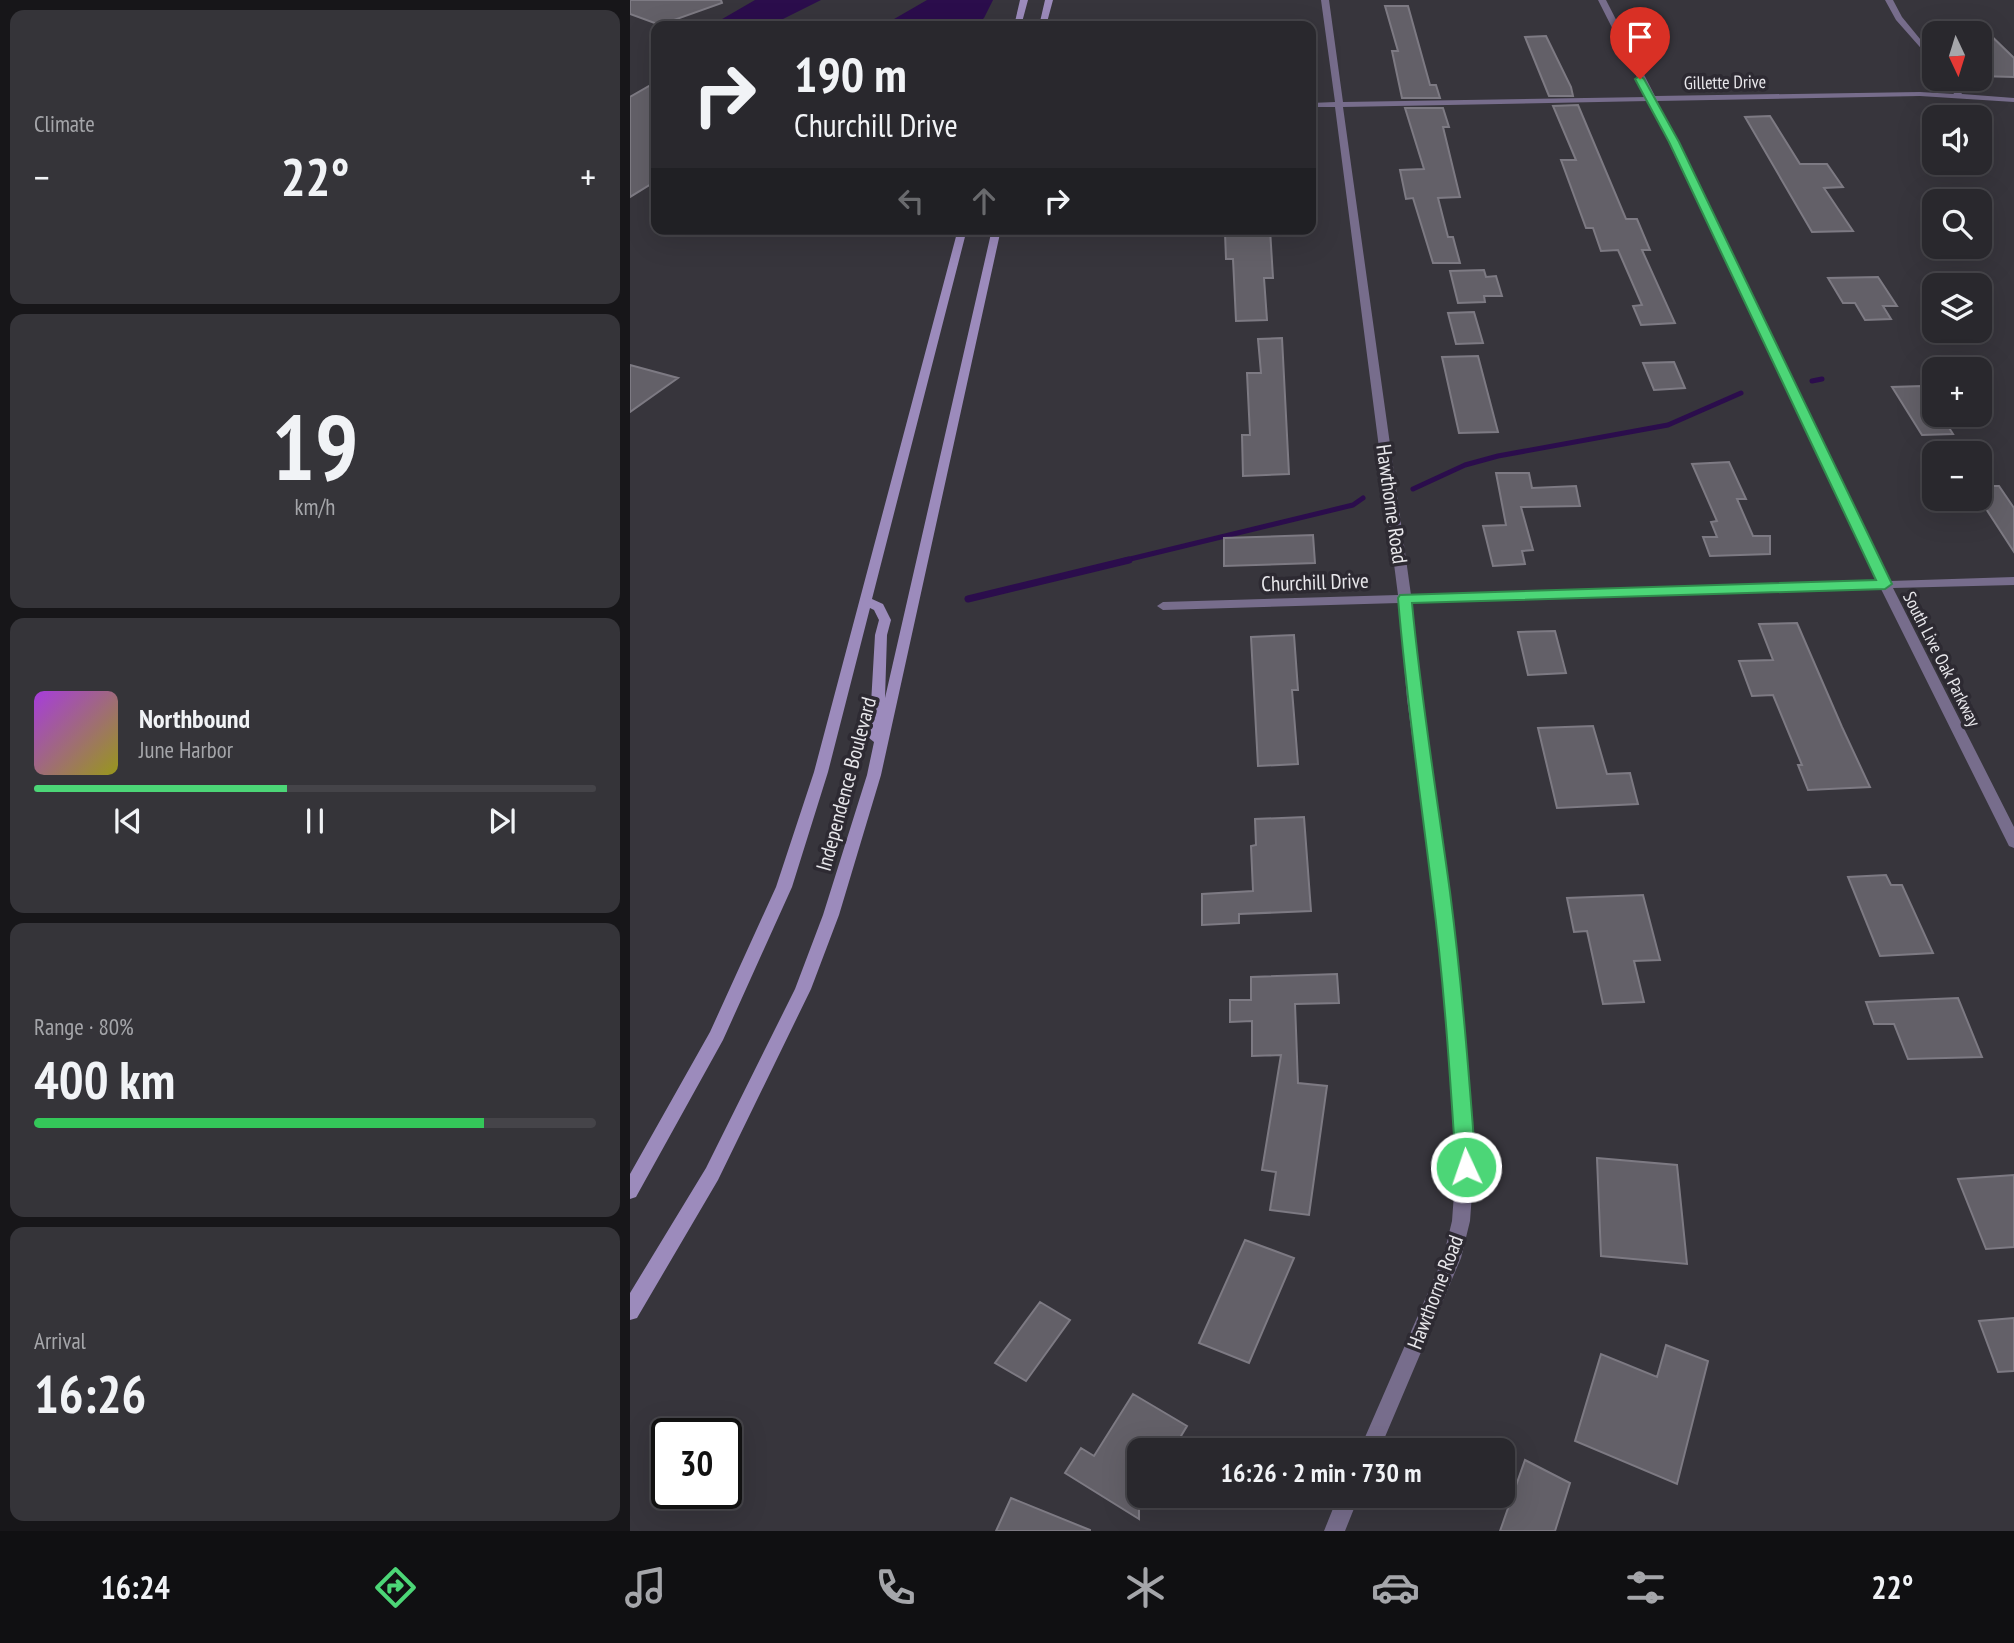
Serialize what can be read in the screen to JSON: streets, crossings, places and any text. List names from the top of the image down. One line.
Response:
{"streets":{"main road":["Independence Boulevard"],"street":["Gillette Drive","Hawthorne Road","Churchill Drive","South Live Oak Parkway"]},"crossings":[["Gillette Drive","Hawthorne Road"],["Gillette Drive","South Live Oak Parkway"],["Hawthorne Road","Churchill Drive"],["Churchill Drive","South Live Oak Parkway"]],"north":"bottom","page":{"tile":["Climate",["19","km/h"],["Range · 80%","400 km"],["Arrival","16:26"]],"map_buttons":["+","−"],"turn":["190 m","Churchill Drive"],"heat":["−","22°","+"],"song":["Northbound","June Harbor"],"limit":"30","trip":"16:26 · 2 min · 730 m","tabs":["16:24","22°"]}}
